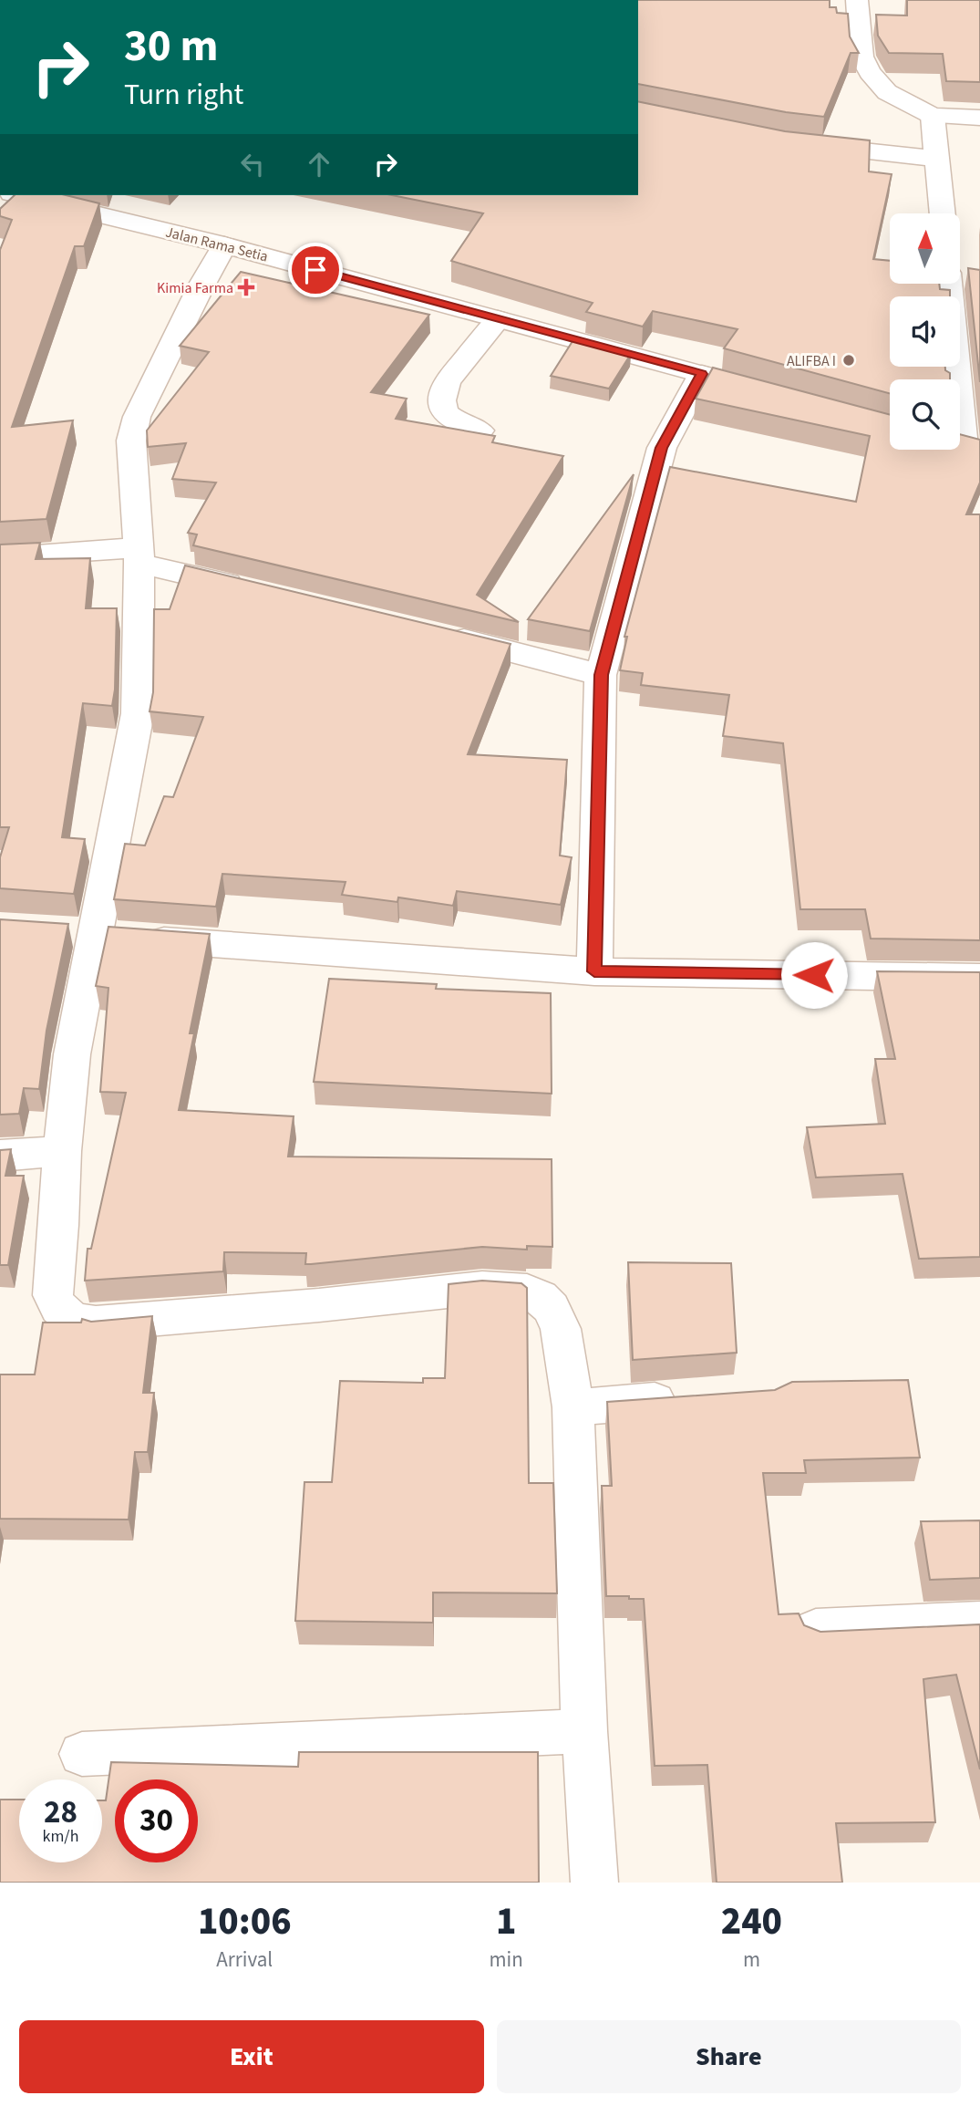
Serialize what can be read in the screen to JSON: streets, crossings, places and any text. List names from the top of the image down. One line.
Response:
{"streets":{"street":["Jalan Rama Setia"]},"places":{"health":["Kimia Farma"],"other":["ALIFBA I"]},"north":"top","page":{"turn":["30 m","Turn right"],"speed":"28 km/h","limit":"30","eta":["10:06","Arrival","1","min","240","m"],"buttons":["Exit","Share"]}}
